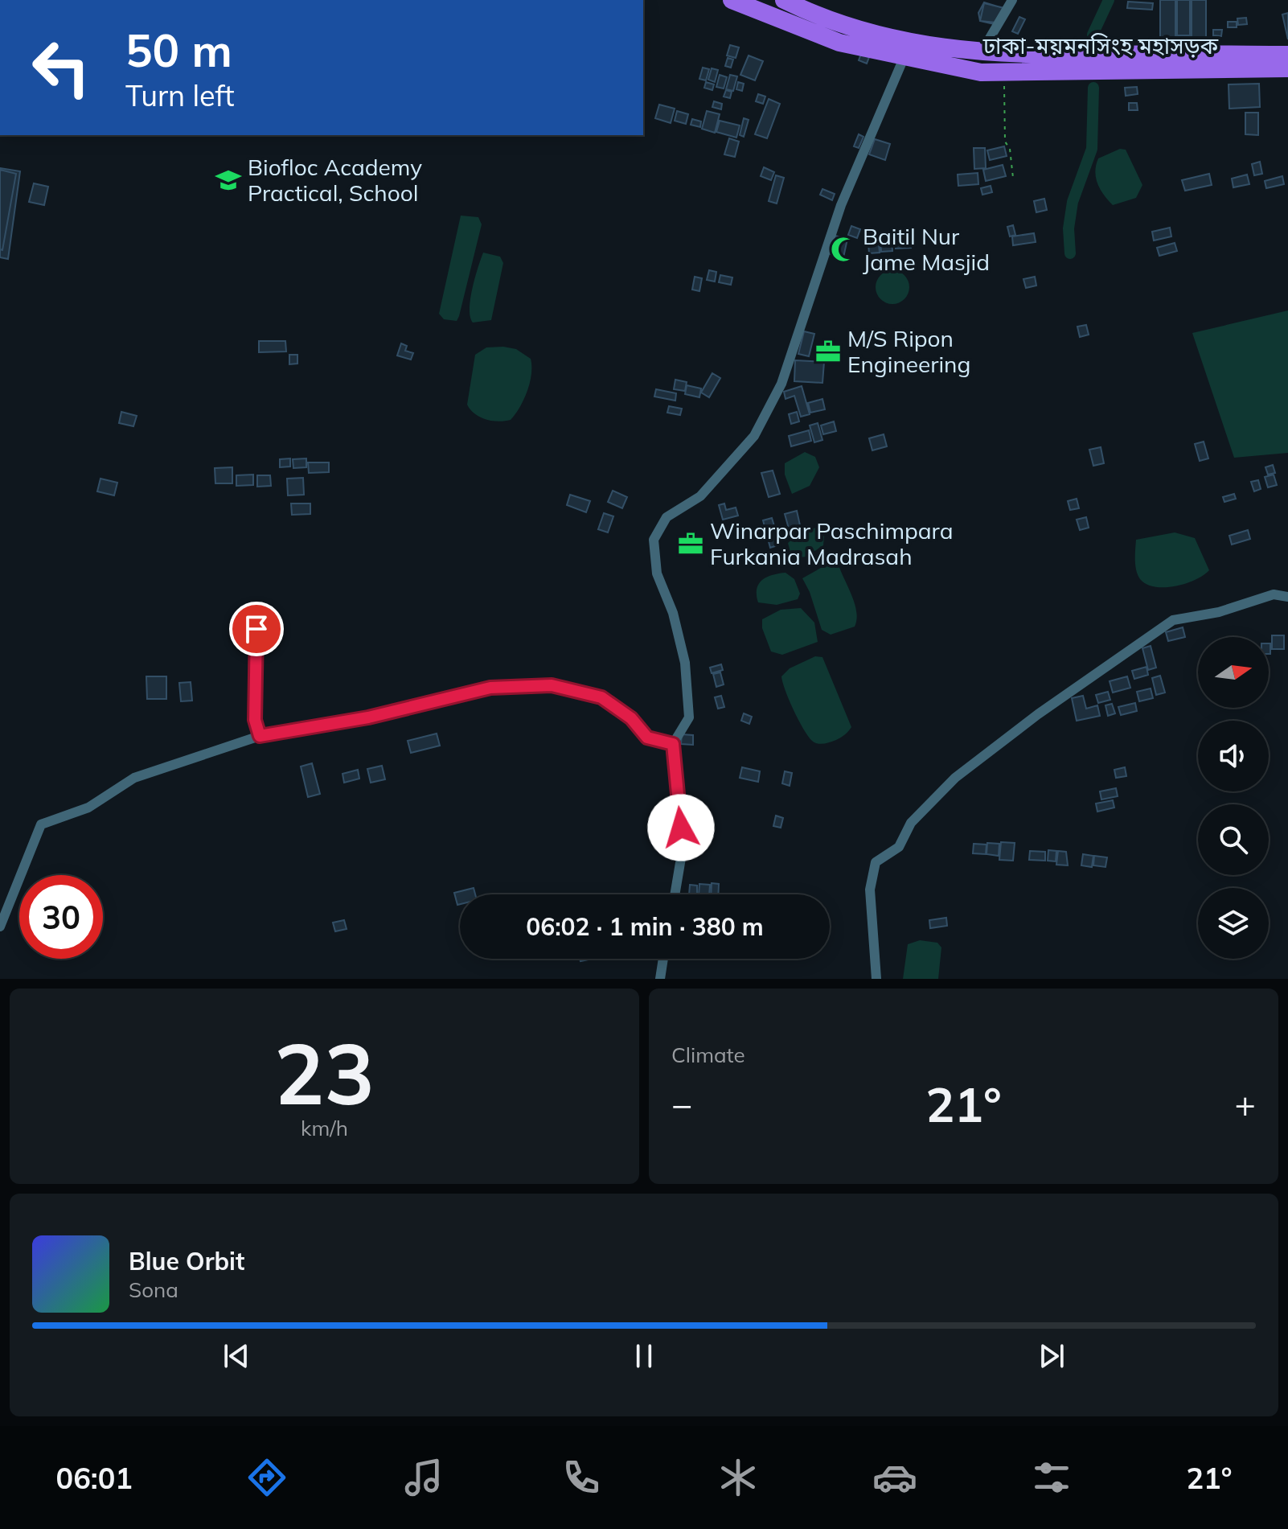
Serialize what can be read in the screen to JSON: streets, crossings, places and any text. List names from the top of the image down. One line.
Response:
{"streets":{"highway":["ঢাকা-ময়মনসিংহ মহাসড়ক"]},"places":{"school or university":["Biofloc Academy Practical, School"],"mosque":["Baitil Nur Jame Masjid"],"office":["M/S Ripon Engineering","Winarpar Paschimpara Furkania Madrasah"]},"north":"right","page":{"turn":["50 m","Turn left"],"limit":"30","trip":"06:02 · 1 min · 380 m","tile":[["23","km/h"],"Climate"],"heat":["−","21°","+"],"song":["Blue Orbit","Sona"],"tabs":["06:01","21°"]}}
